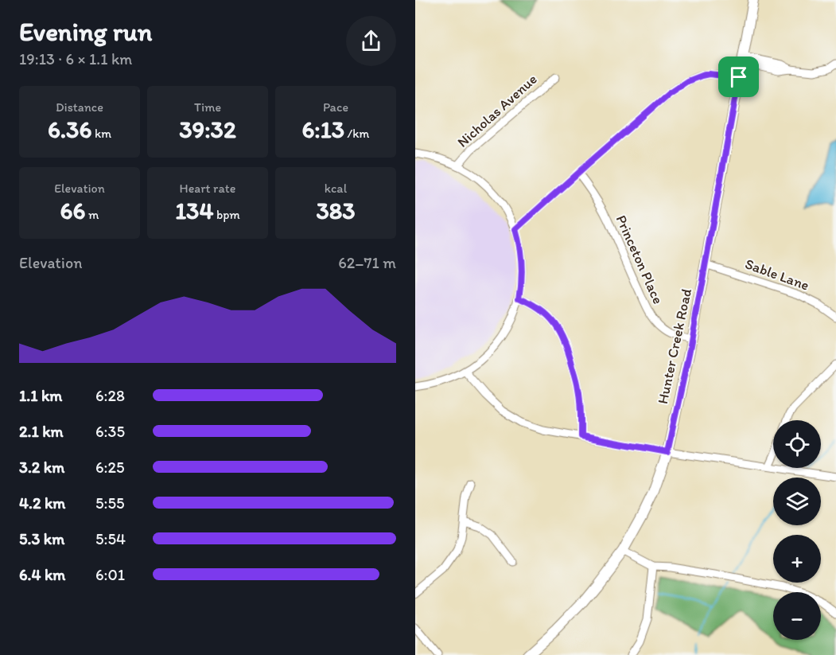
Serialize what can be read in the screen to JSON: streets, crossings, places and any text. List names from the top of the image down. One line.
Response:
{"streets":{"main road":["Hunter Creek Road"],"street":["Nicholas Avenue","Princeton Place","Sable Lane"]},"crossings":[["Princeton Place","Hunter Creek Road"],["Sable Lane","Hunter Creek Road"]],"page":{"heading":["Evening run","19:13 · 6 × 1.1 km"],"stats":[["Distance","6.36 km"],["Time","39:32"],["Pace","6:13 /km"],["Elevation","66 m"],["Heart rate","134 bpm"],["kcal","383"]],"chart":["Elevation","62–71 m"],"list":[{"name":"1.1 km","note":"6:28"},{"name":"2.1 km","note":"6:35"},{"name":"3.2 km","note":"6:25"},{"name":"4.2 km","note":"5:55"},{"name":"5.3 km","note":"5:54"},{"name":"6.4 km","note":"6:01"}],"map_buttons":["+","−"]}}
